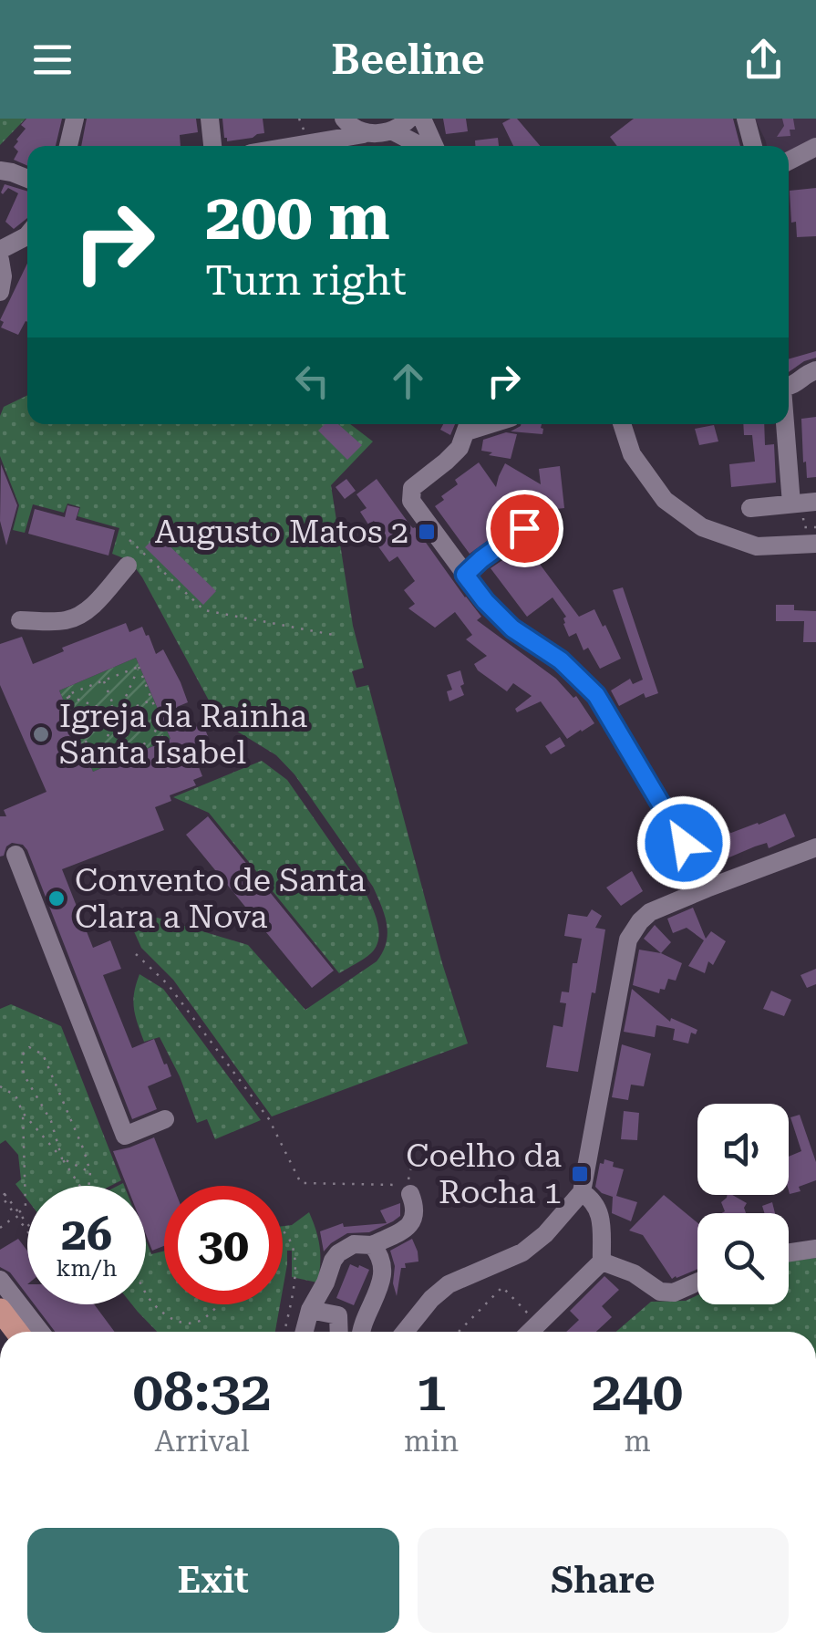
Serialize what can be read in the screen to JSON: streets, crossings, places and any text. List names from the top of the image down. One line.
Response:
{"places":{"transit":["Augusto Matos 2","Coelho da Rocha 1"],"other":["Igreja da Rainha Santa Isabel","Convento de Santa Clara a Nova"]},"page":{"header":"Beeline","turn":["200 m","Turn right"],"speed":"26 km/h","limit":"30","eta":["08:32","Arrival","1","min","240","m"],"buttons":["Exit","Share"]}}
